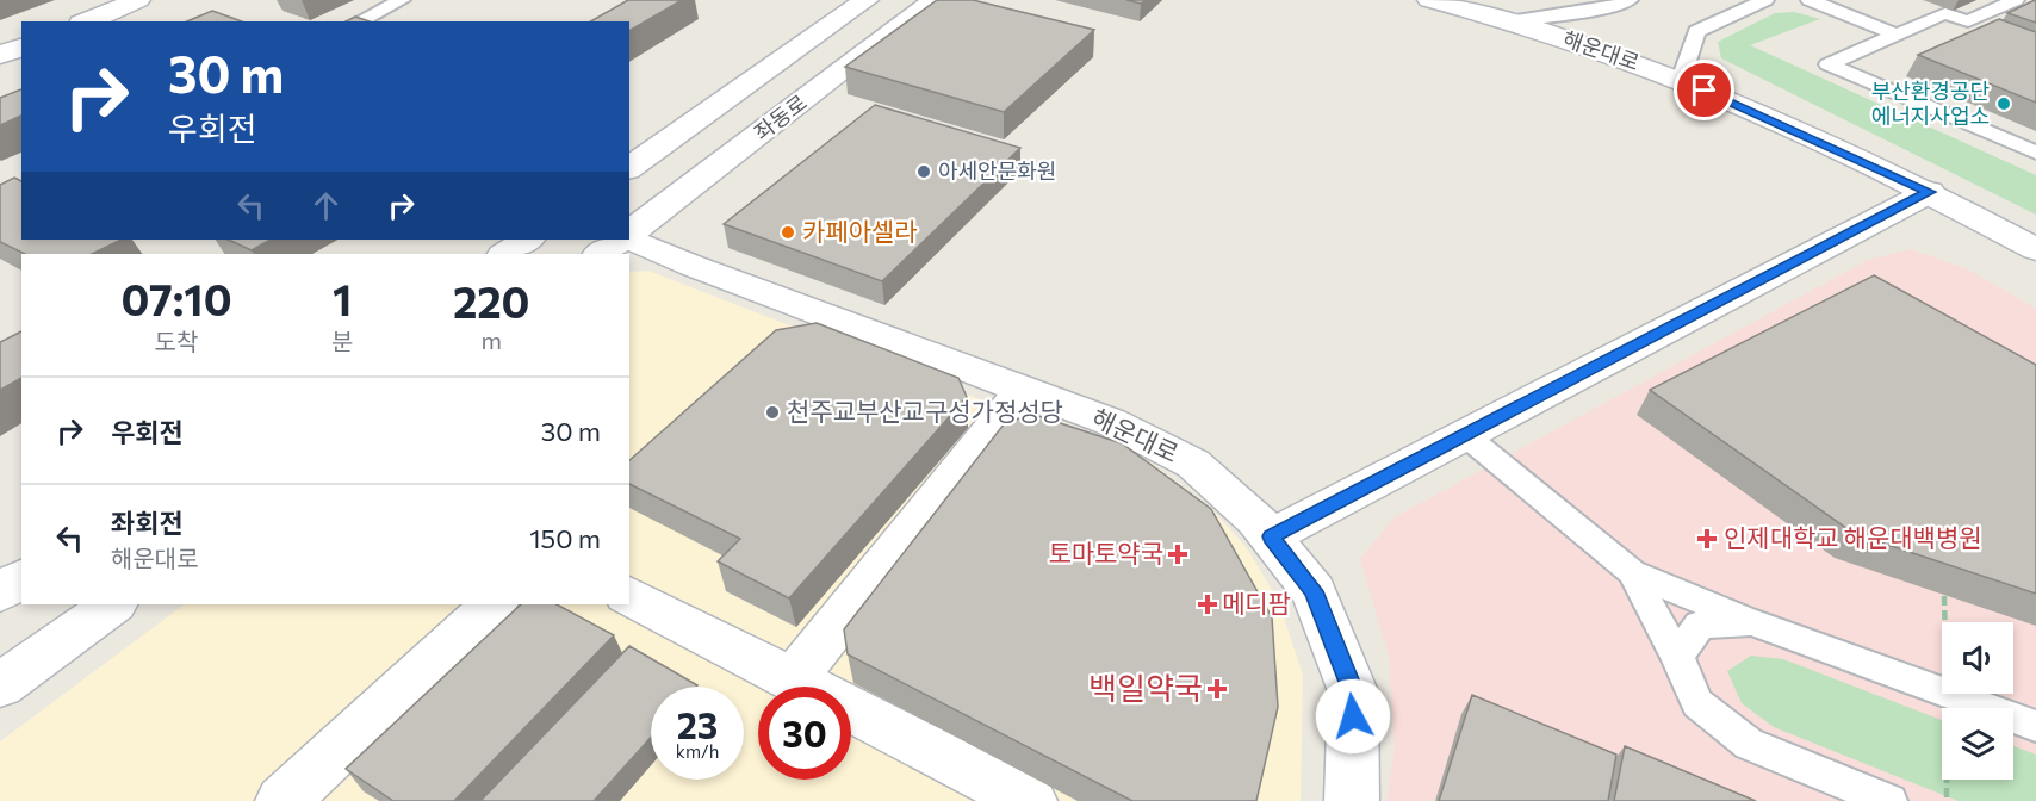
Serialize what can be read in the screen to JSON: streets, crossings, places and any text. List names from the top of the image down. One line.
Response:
{"streets":{"street":["해운대로","좌동로"]},"places":{"other":["부산환경공단 에너지사업소","아세안문화원","카페아셀라","천주교부산교구성가정성당"],"health":["인제대학교 해운대백병원","토마토약국","메디팜","백일약국"]},"page":{"turn":["30 m","우회전"],"eta":["07:10","도착","1","분","220","m"],"list":[{"name":"우회전","value":"30 m"},{"name":"좌회전","note":"해운대로","value":"150 m"}],"speed":"23 km/h","limit":"30"}}
